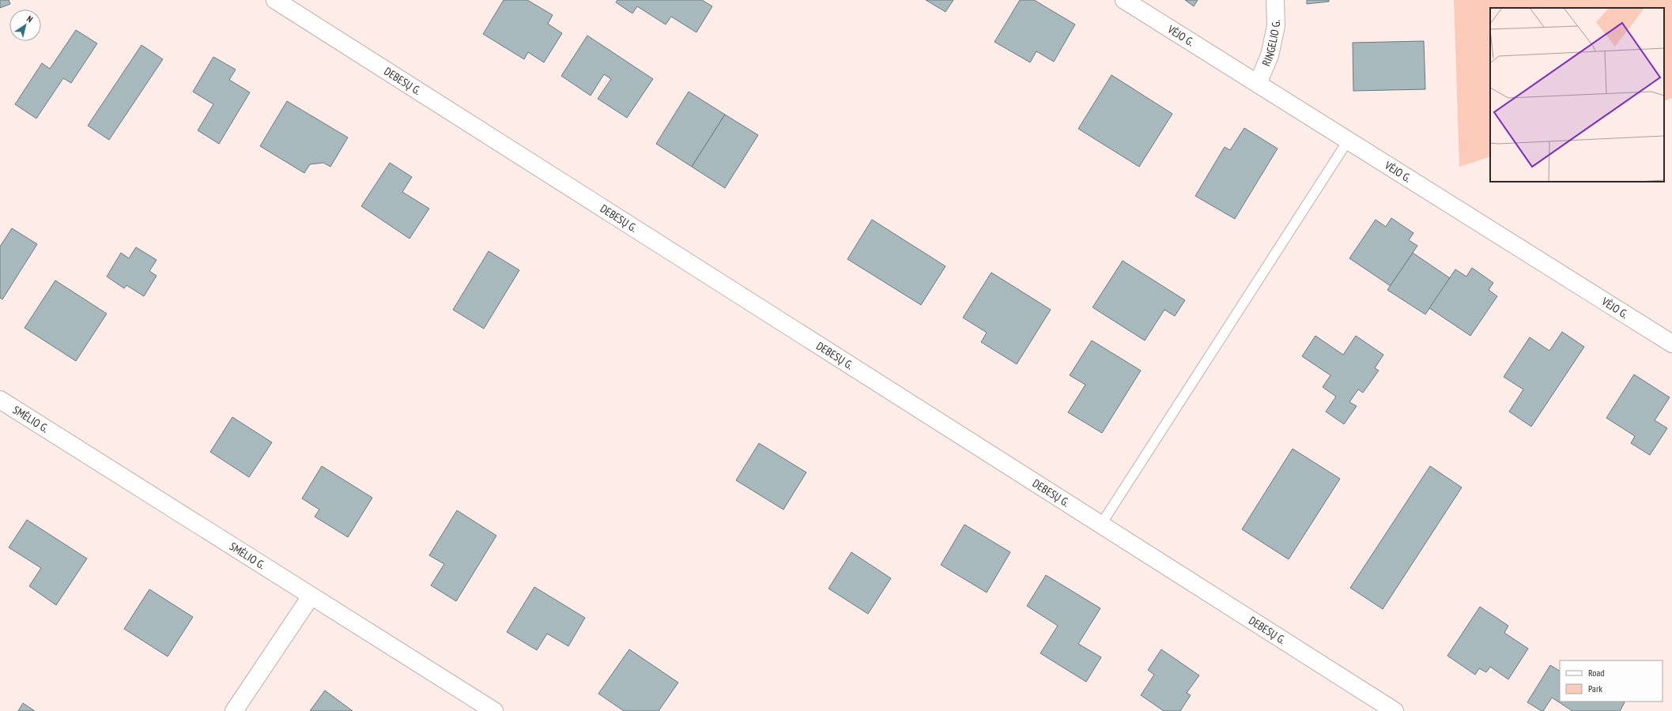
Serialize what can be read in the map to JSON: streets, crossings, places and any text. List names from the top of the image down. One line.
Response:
{"streets":{"street":["VĖJO G.","RINGELIO G.","DEBESŲ G.","SMĖLIO G."]},"crossings":[["VĖJO G.","RINGELIO G."]],"legend":["Road","Park"],"north":"top right"}
